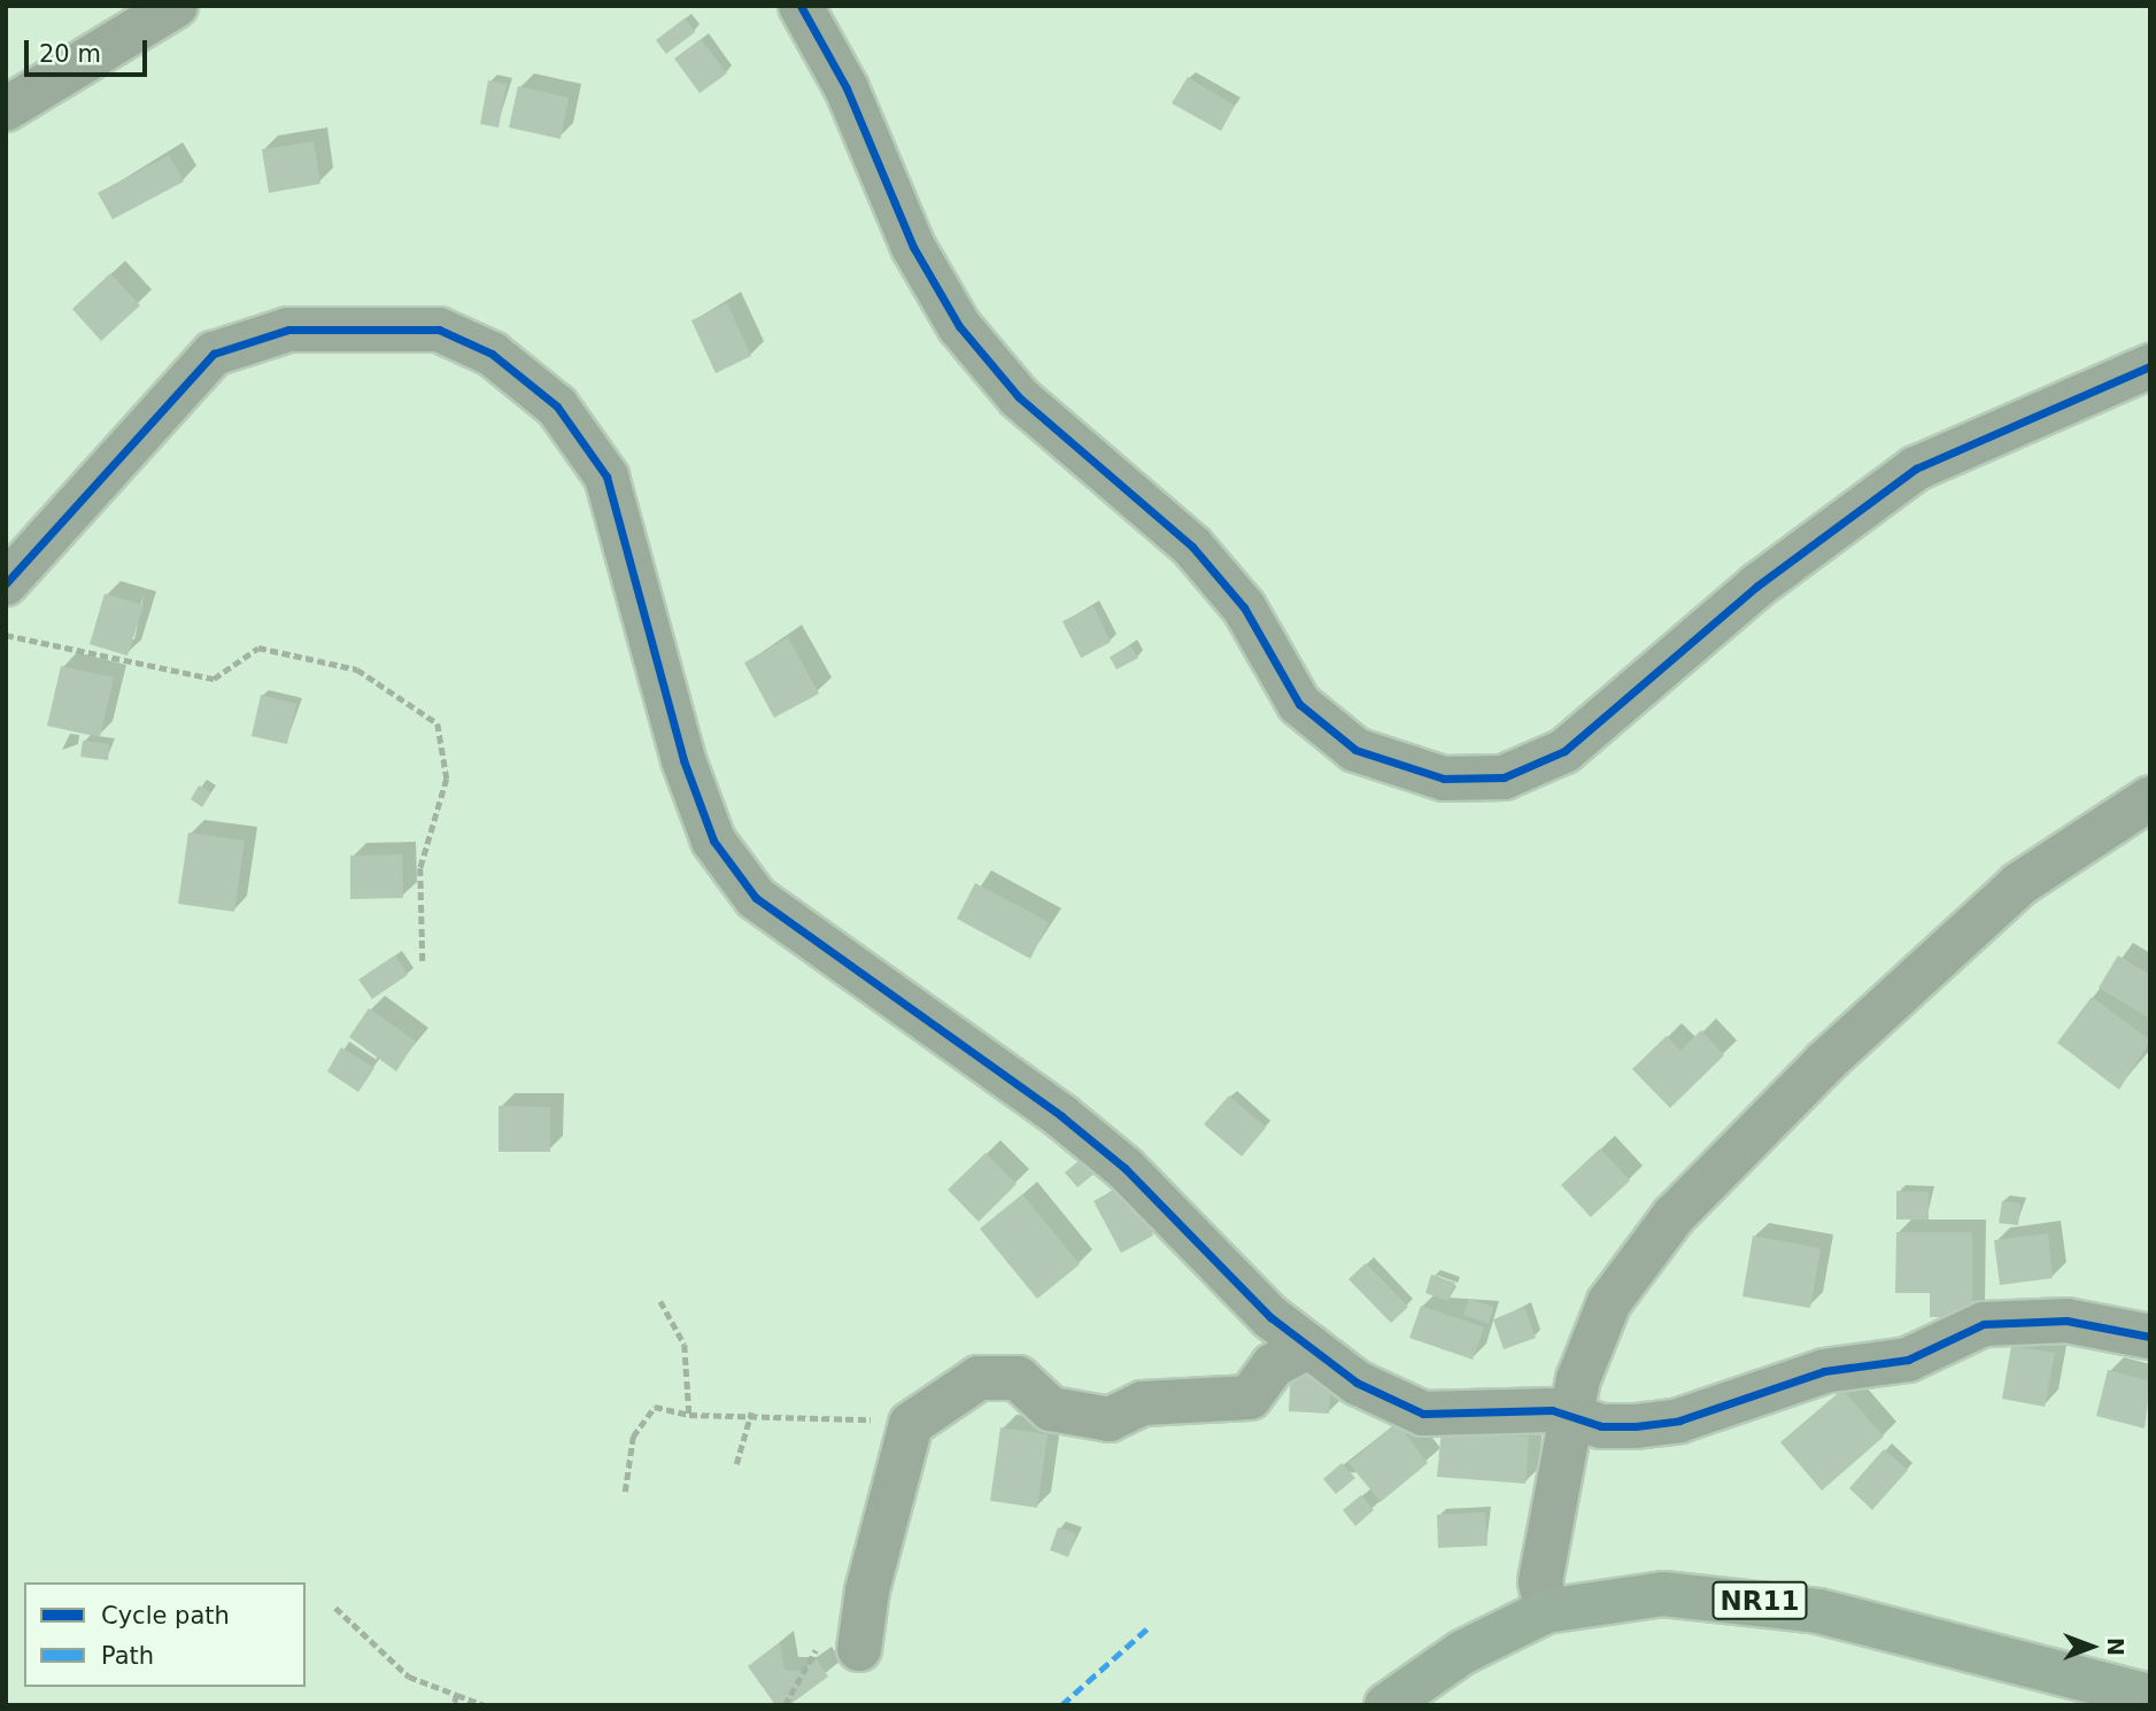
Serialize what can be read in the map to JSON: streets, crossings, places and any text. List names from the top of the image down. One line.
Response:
{"streets":{"highway":["NR11"]},"legend":["Cycle path","Path"],"scale_bar":"20 m","north":"right"}
